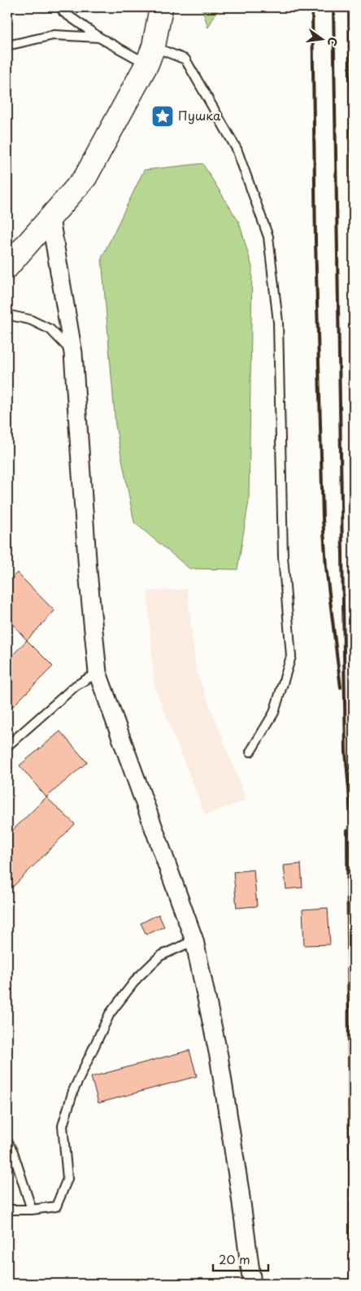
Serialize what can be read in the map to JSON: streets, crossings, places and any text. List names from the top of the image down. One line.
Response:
{"places":{"place":["Пушка"]},"scale_bar":"20 m","north":"right"}
